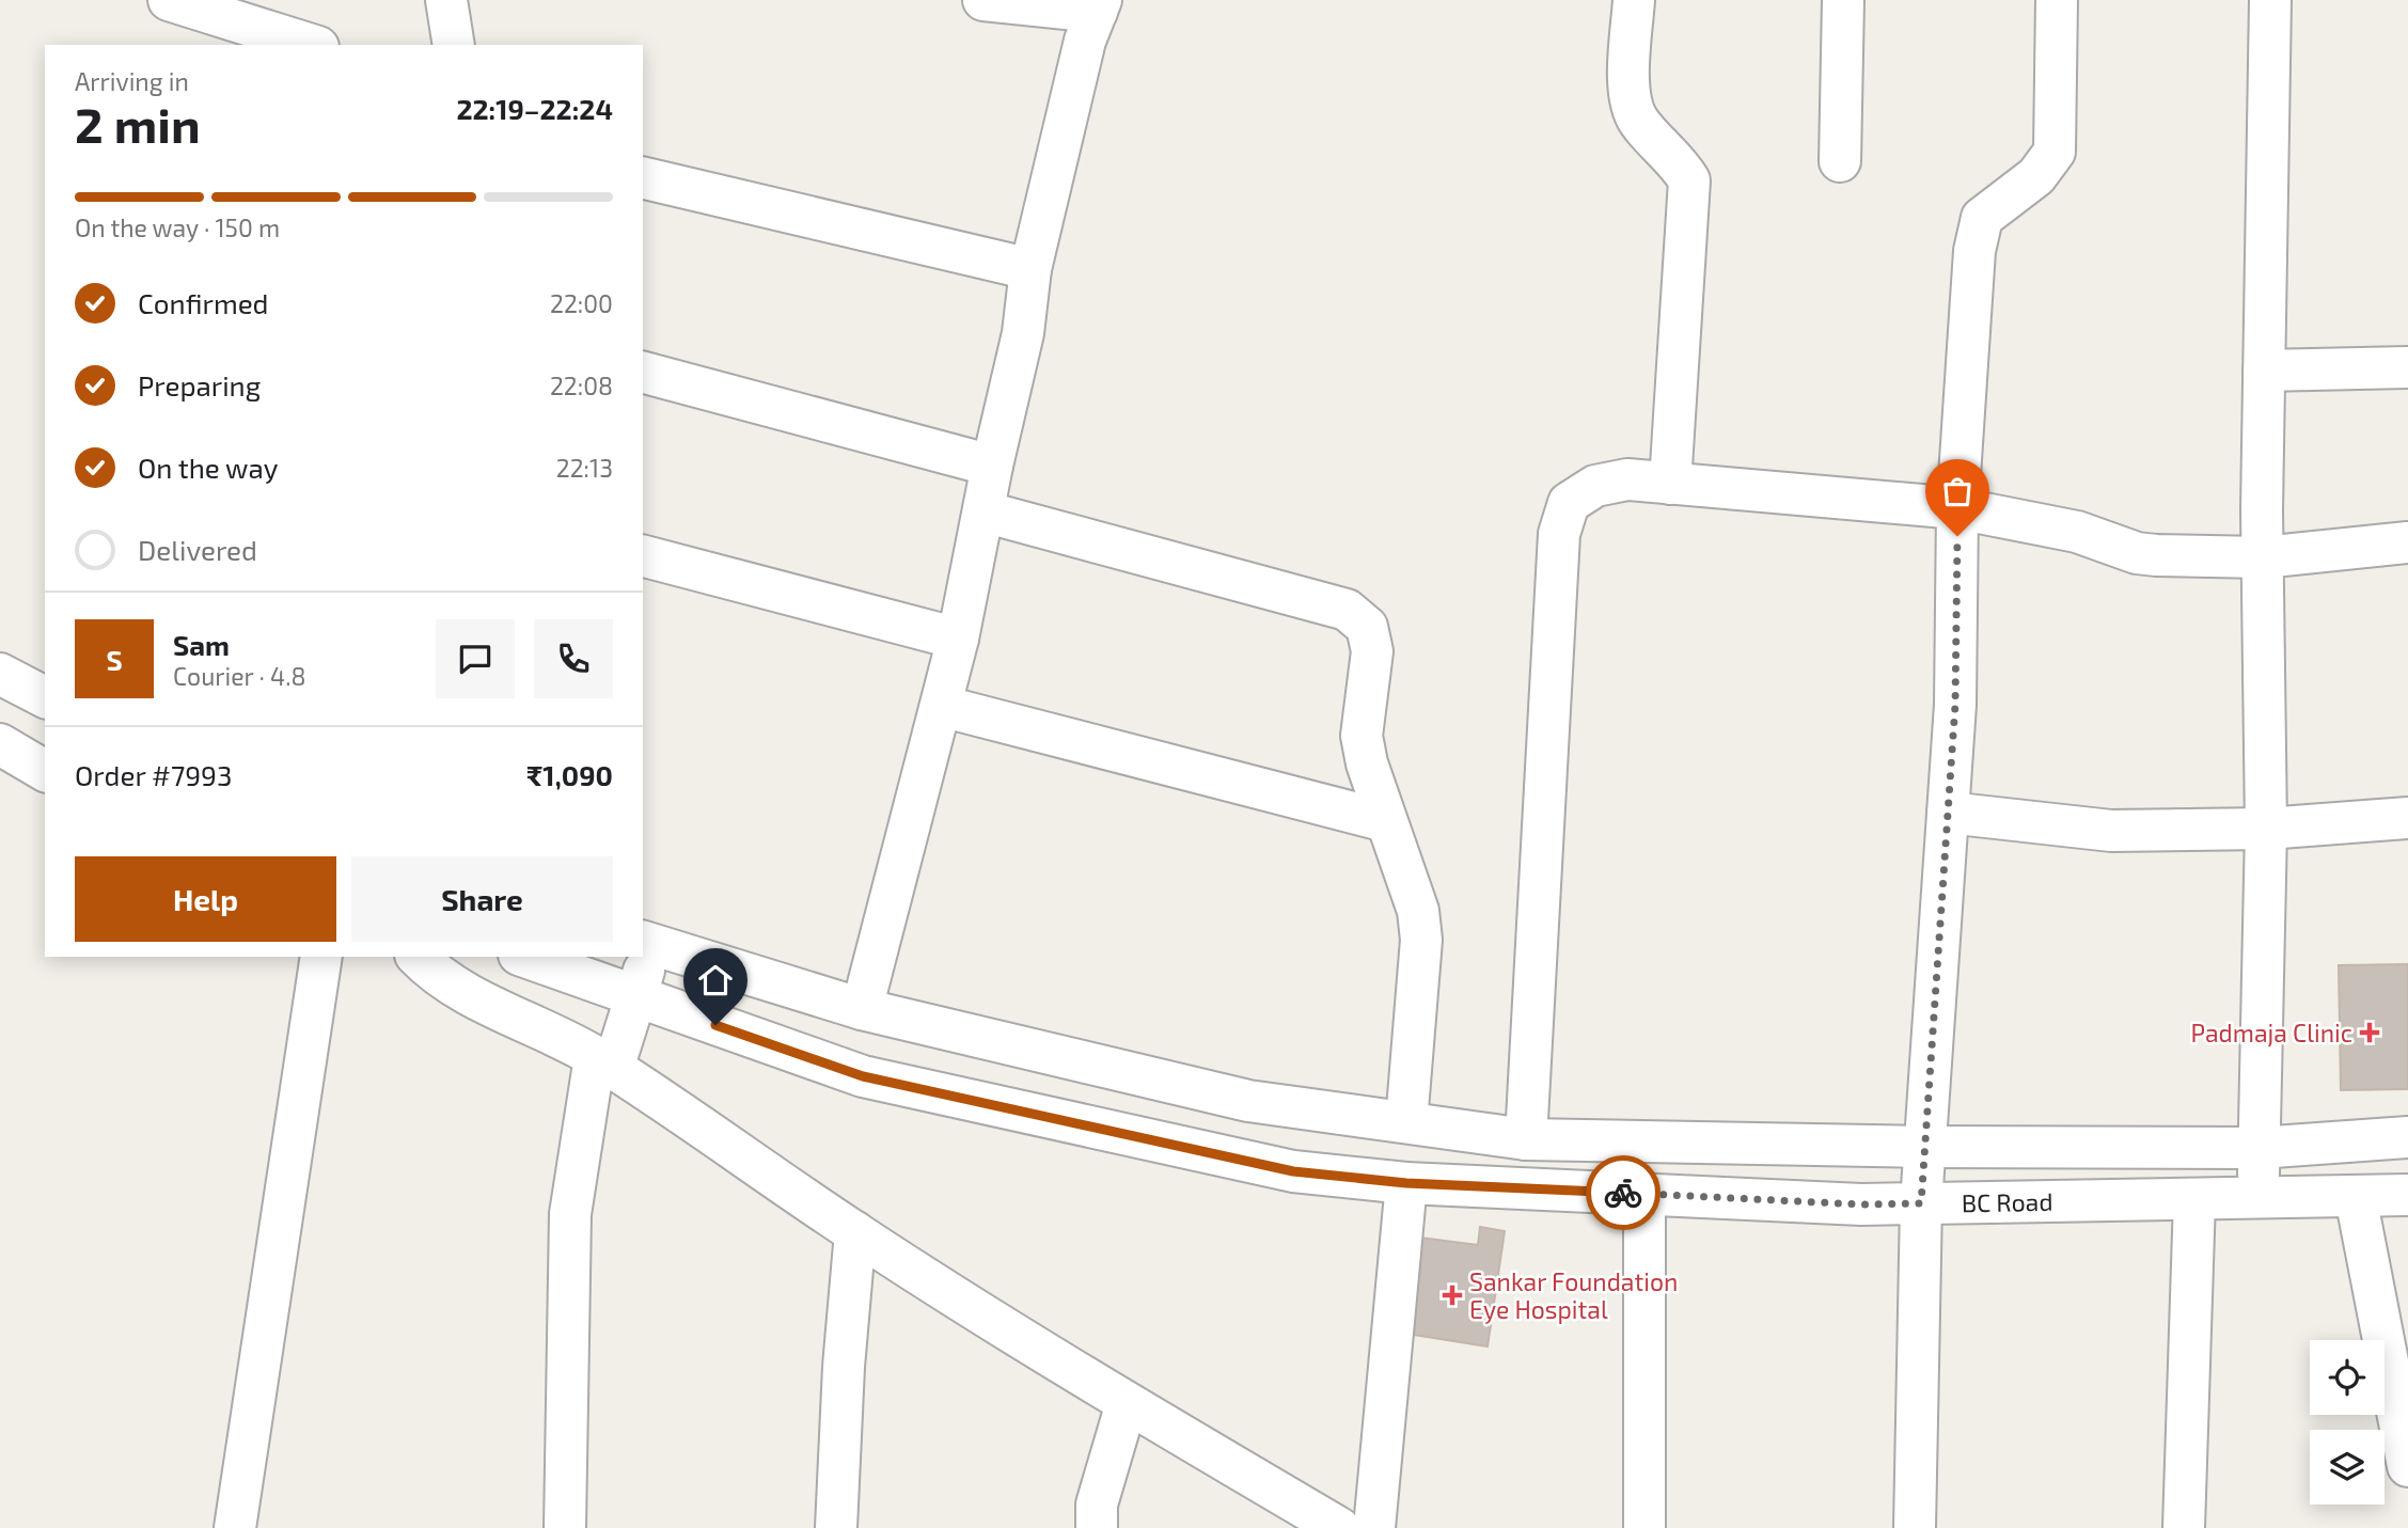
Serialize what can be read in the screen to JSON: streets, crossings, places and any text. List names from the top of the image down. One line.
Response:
{"streets":{"street":["BC Road"]},"places":{"health":["Padmaja Clinic","Sankar Foundation Eye Hospital"]},"page":{"heading":["2 min","Arriving in","22:19–22:24"],"panel":["Sam","Courier · 4.8","Order #7993","₹1,090"],"bar":"On the way · 150 m","list":[["Confirmed","22:00"],["Preparing","22:08"],["On the way","22:13"],"Delivered"],"round":"S","buttons":["Help","Share"]}}
